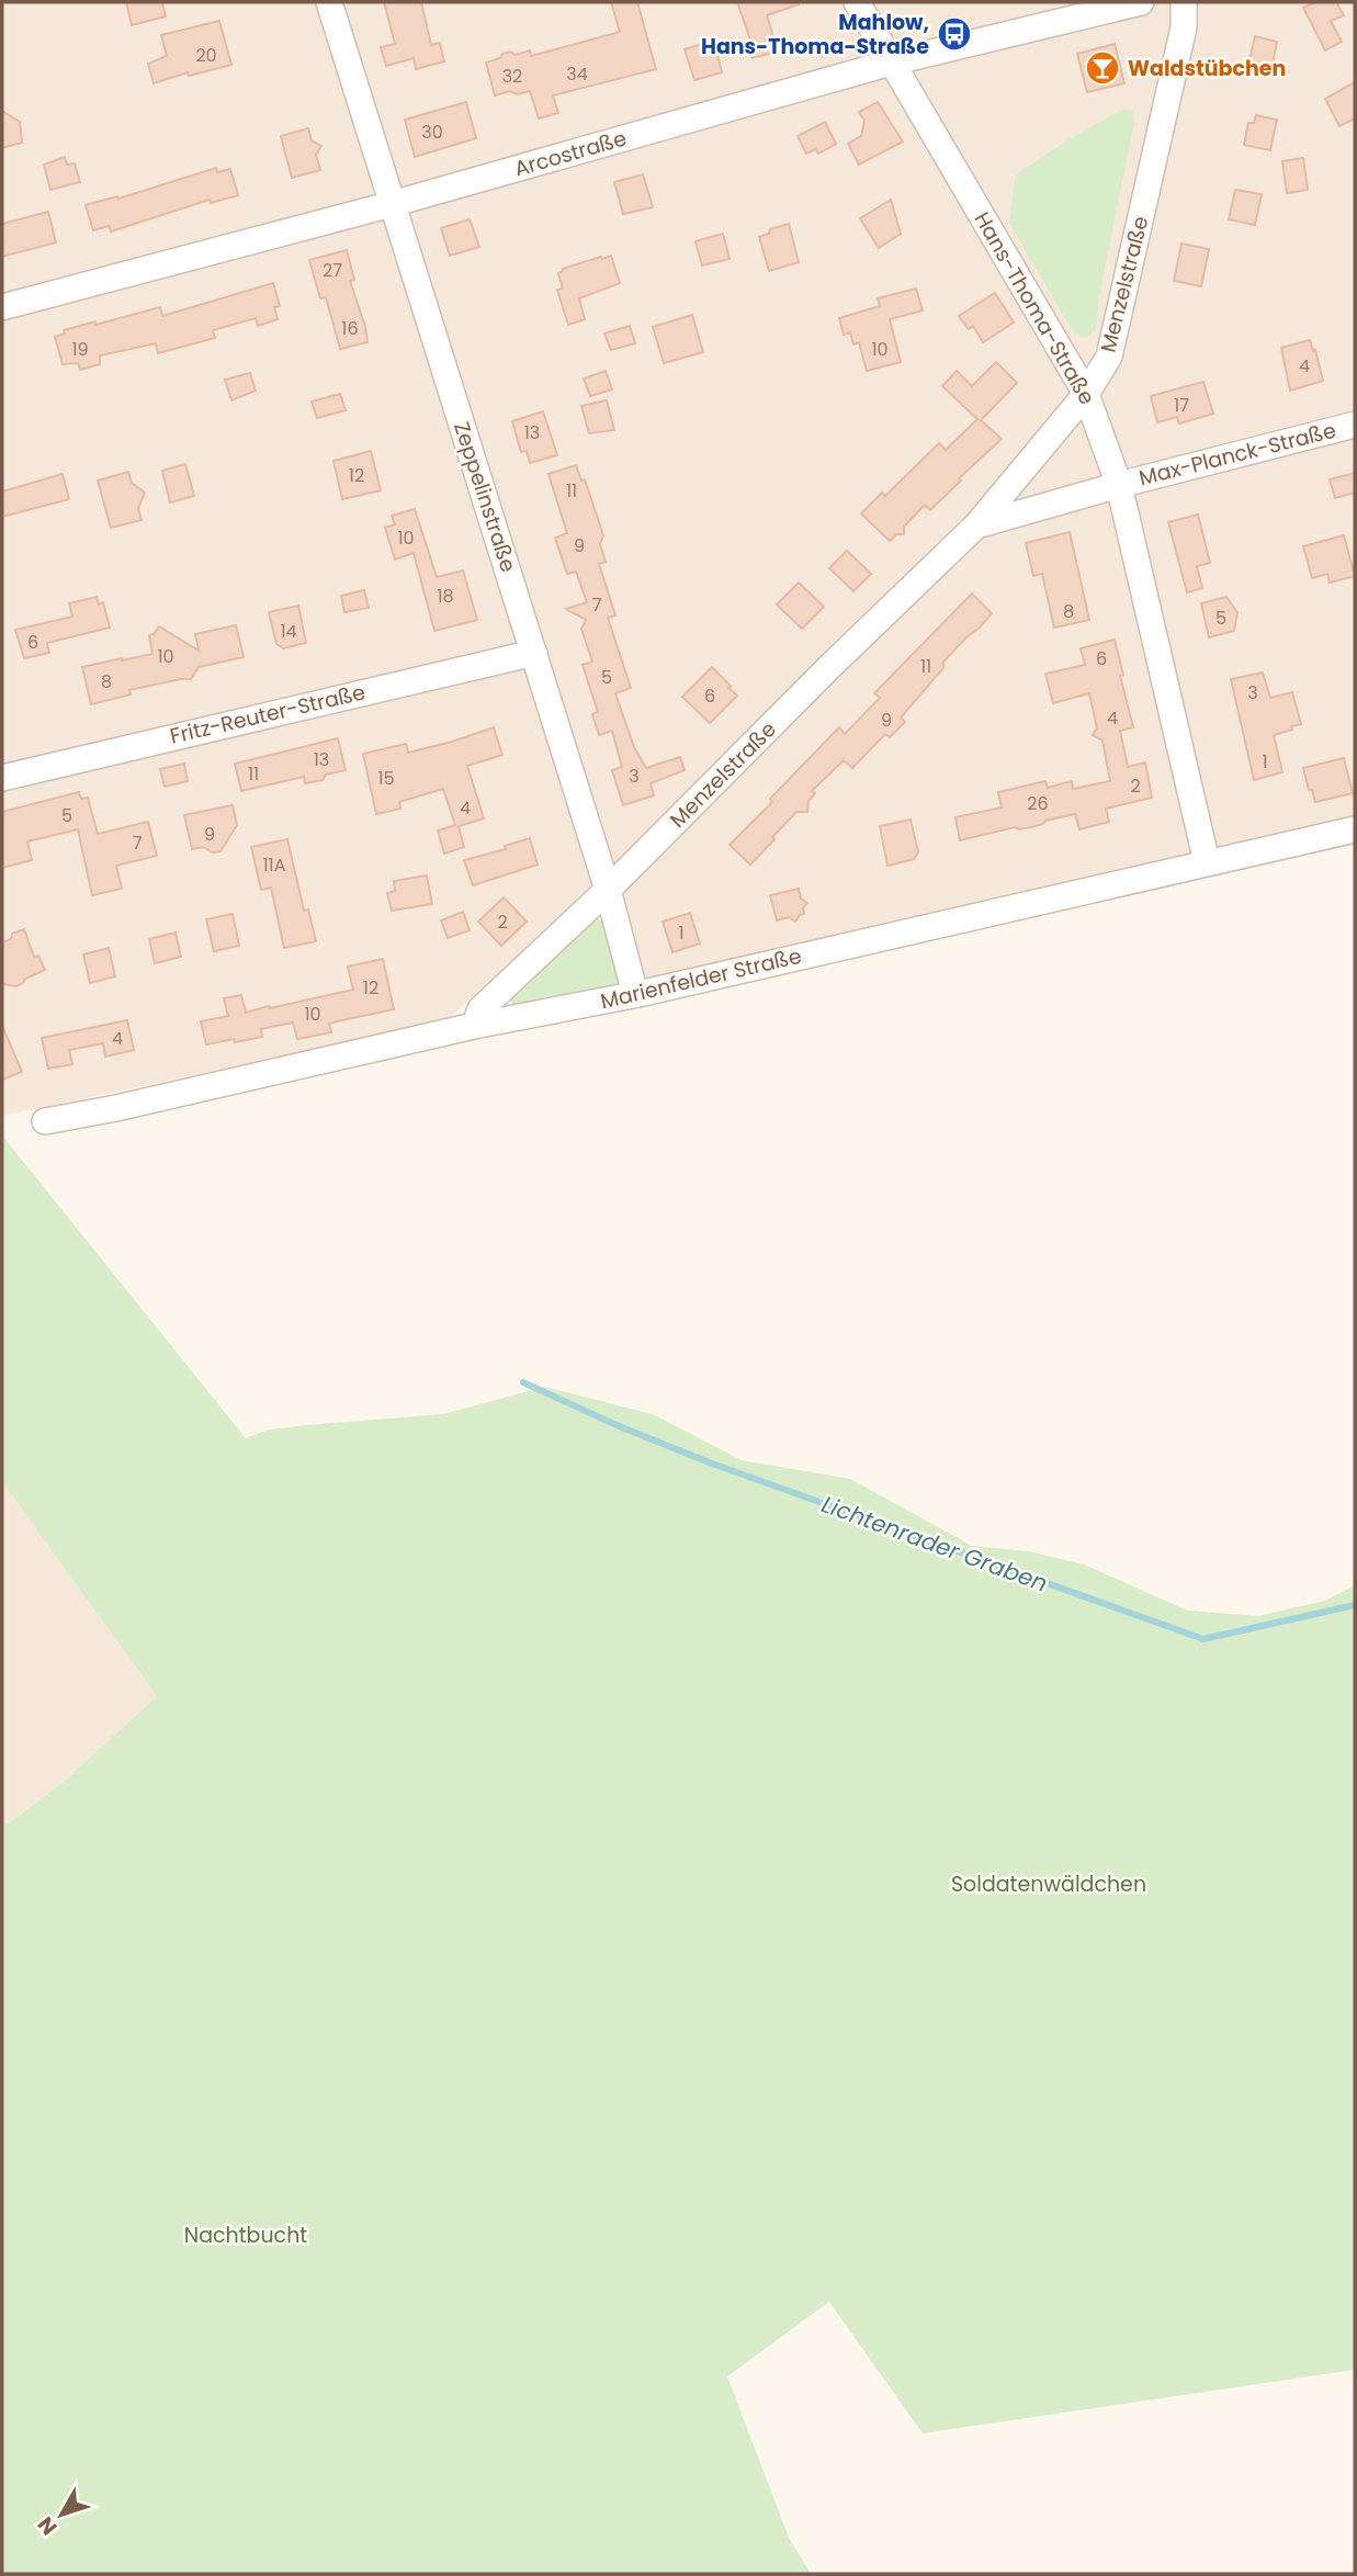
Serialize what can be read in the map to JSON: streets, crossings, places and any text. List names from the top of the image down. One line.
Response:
{"streets":{"street":["Arcostraße","Menzelstraße","Hans-Thoma-Straße","Max-Planck-Straße","Zeppelinstraße","Fritz-Reuter-Straße","Marienfelder Straße"]},"crossings":[["Arcostraße","Hans-Thoma-Straße"],["Arcostraße","Zeppelinstraße"],["Menzelstraße","Hans-Thoma-Straße"],["Menzelstraße","Max-Planck-Straße"],["Menzelstraße","Zeppelinstraße"],["Menzelstraße","Marienfelder Straße"],["Hans-Thoma-Straße","Max-Planck-Straße"],["Hans-Thoma-Straße","Marienfelder Straße"],["Zeppelinstraße","Fritz-Reuter-Straße"],["Zeppelinstraße","Marienfelder Straße"]],"water":["Lichtenrader Graben"],"parks":["Soldatenwäldchen","Nachtbucht"],"places":{"bus stop":["Mahlow, Hans-Thoma-Straße"],"bar":["Waldstübchen"]},"house_numbers":["20","34","32","30","27","16","19","10","4","17","13","12","11","10","9","18","7","8","5","14","6","10","6","11","5","8","3","6","4","9","13","1","11","3","15","2","26","4","5","9","7","11A","2","1","12","10","4"],"north":"bottom left"}
